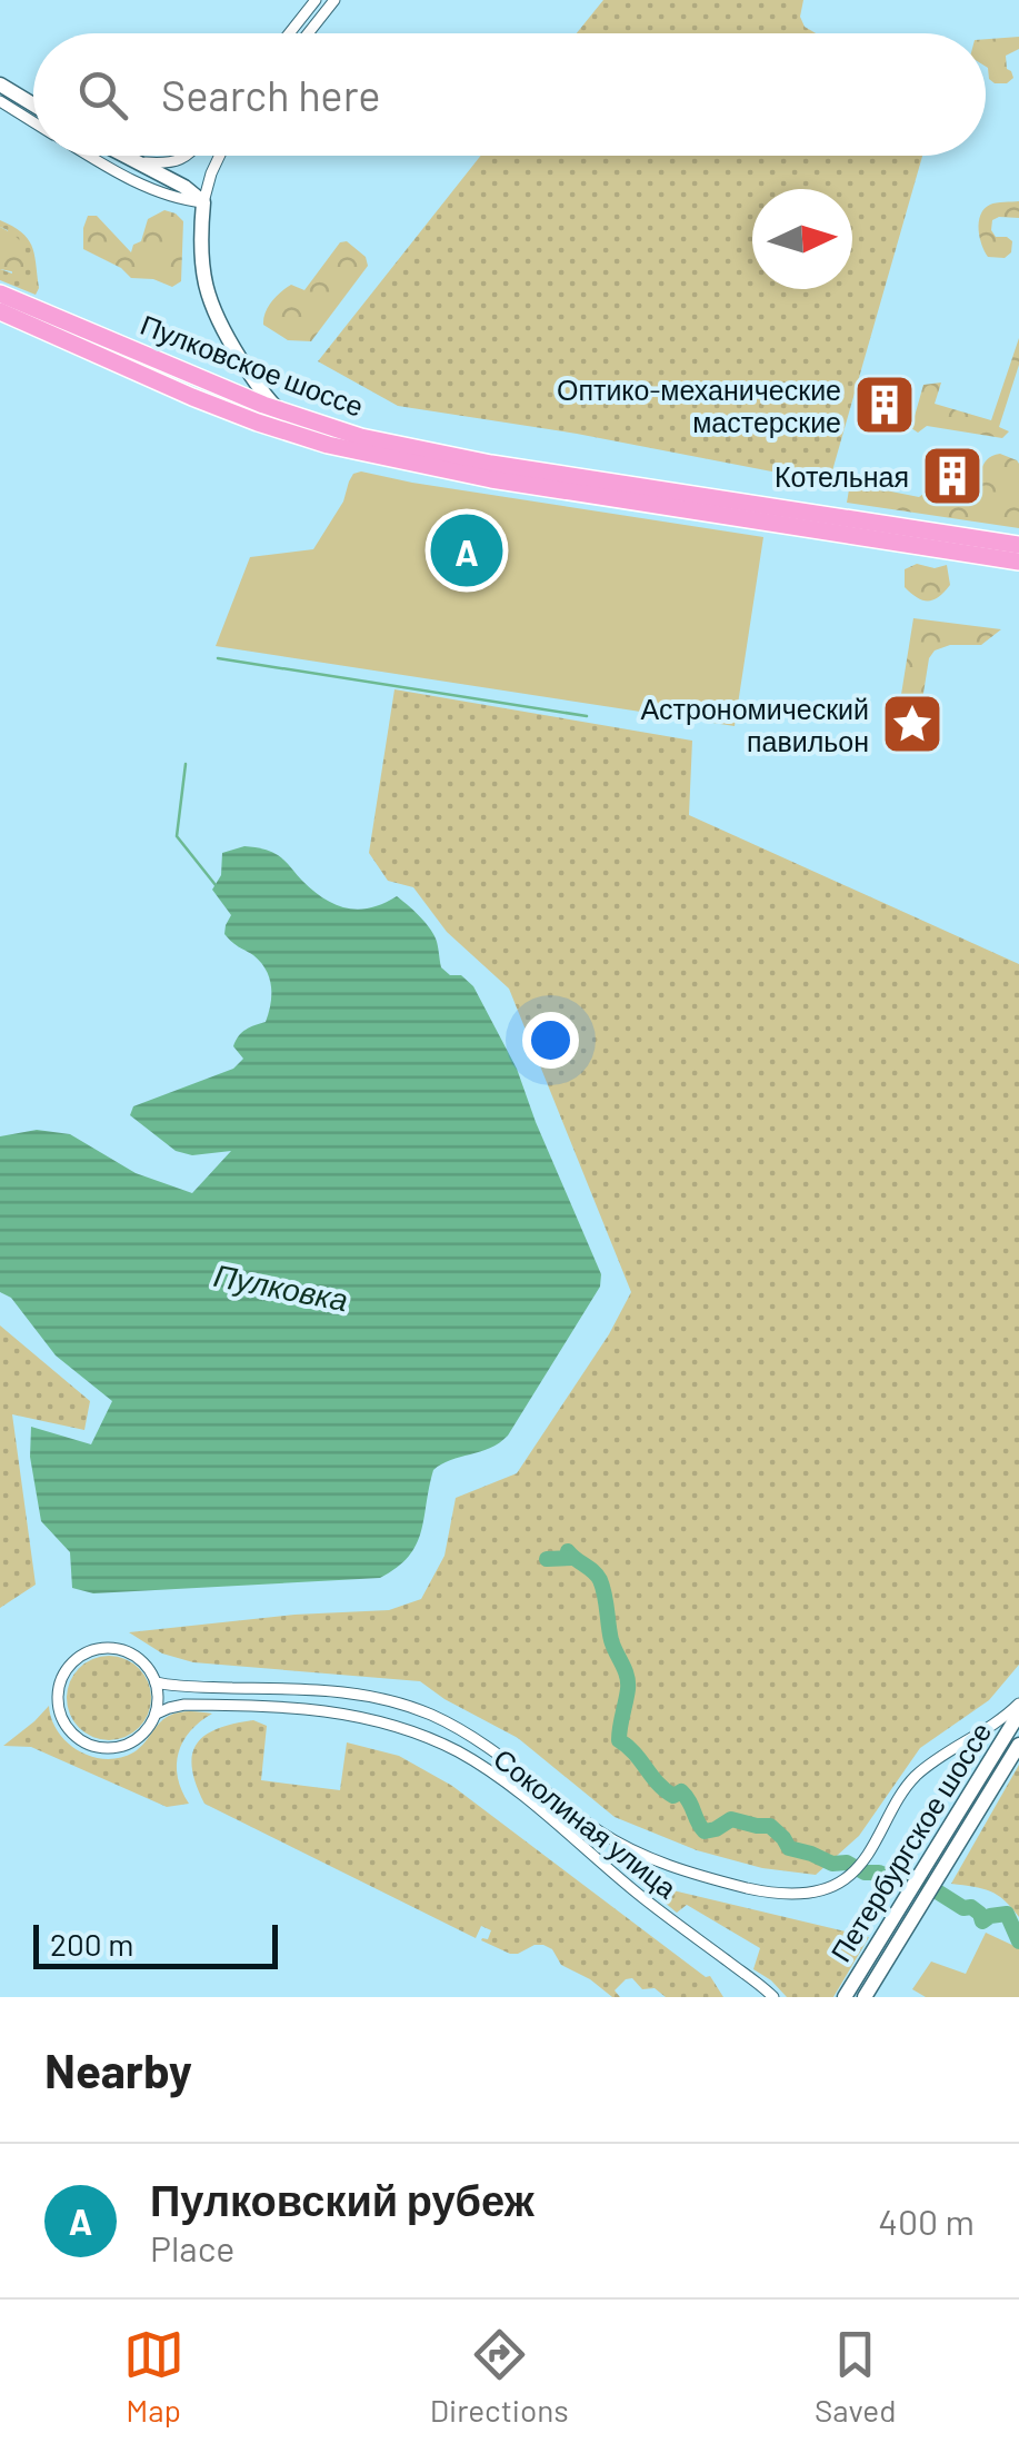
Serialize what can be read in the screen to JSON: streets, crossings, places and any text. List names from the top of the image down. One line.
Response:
{"streets":{"highway":["Пулковское шоссе"],"main road":["Петербургское шоссе"],"street":["Соколиная улица"]},"crossings":[["Соколиная улица","Петербургское шоссе"]],"water":["Пулковка"],"places":{"building":["Оптико-механические мастерские","Котельная"],"place":["Астрономический павильон"]},"scale_bar":"200 m","north":"right","page":{"search":"Search here","pins":"A","scale":"200 m","heading":"Nearby","list":[{"mark":"A","name":"Пулковский рубеж","note":"Place","value":"400 m"}],"nav":["Map","Directions","Saved"]}}
